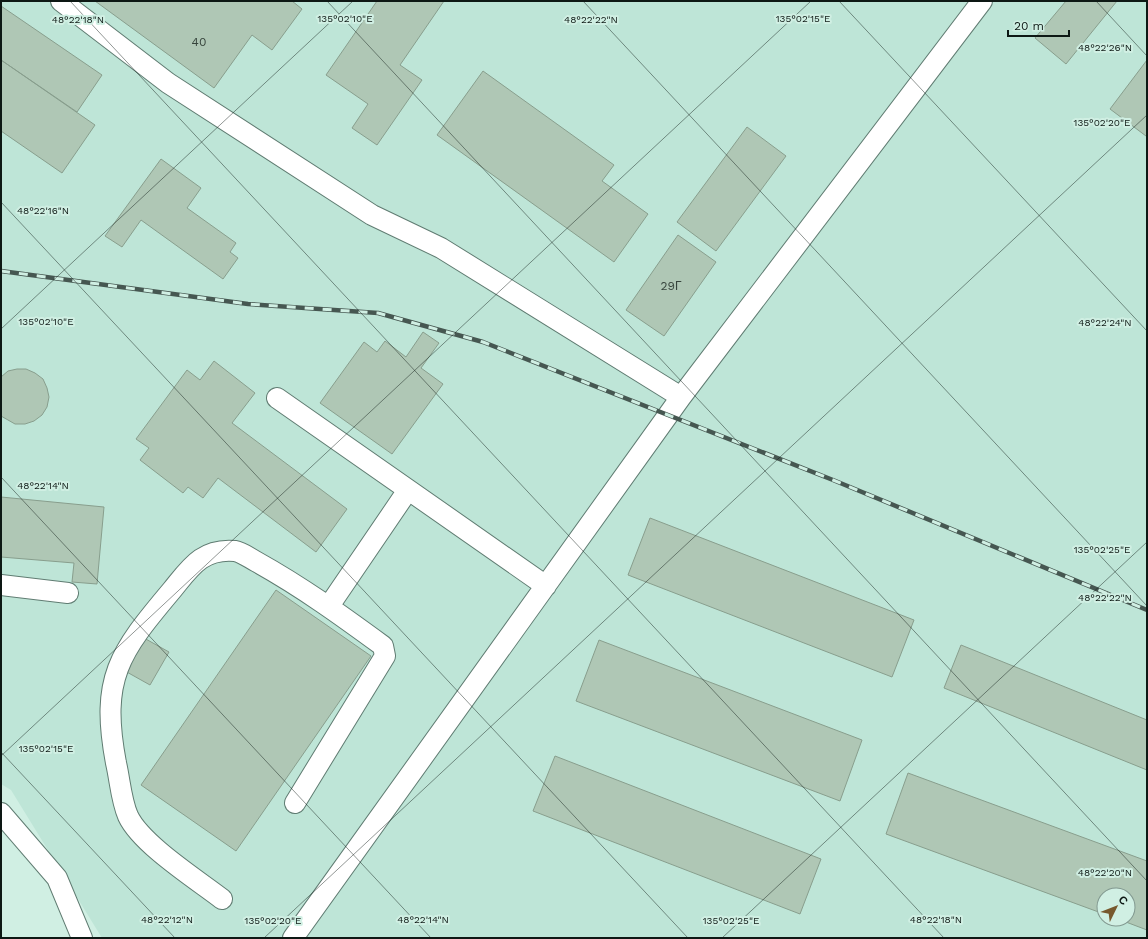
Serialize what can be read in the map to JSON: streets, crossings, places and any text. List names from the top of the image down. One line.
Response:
{"house_numbers":["40","29Г"],"scale_bar":"20 m","north":"top right","coordinates":["135°02'10\"E","135°02'15\"E","48°22'18\"N","48°22'22\"N","48°22'26\"N","135°02'20\"E","48°22'16\"N","48°22'24\"N","48°22'14\"N","135°02'25\"E","48°22'20\"N","48°22'12\"N"]}
